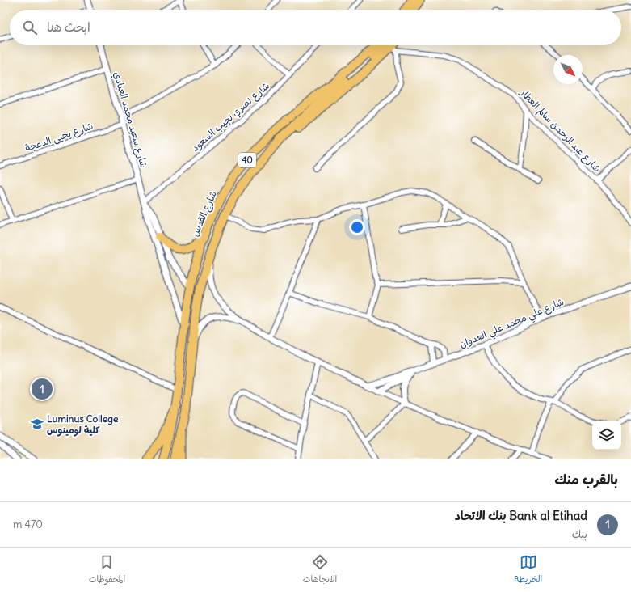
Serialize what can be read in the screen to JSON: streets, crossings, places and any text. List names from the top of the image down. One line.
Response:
{"streets":{"highway":["40","شارع القدس"],"street":["شارع نصري نجيب السعود","شارع سعيد محمد العبادي","شارع عبد الرحمن سالم العطار","شارع يحيى الدعجة","شارع علي محمد علي العدوان"]},"crossings":[["شارع نصري نجيب السعود","شارع سعيد محمد العبادي"],["شارع سعيد محمد العبادي","شارع يحيى الدعجة"],["شارع سعيد محمد العبادي","شارع القدس"],["شارع عبد الرحمن سالم العطار","شارع القدس"]],"places":{"school or university":["Luminus College كلية لومينوس"]},"north":"bottom right","page":{"search":"ابحث هنا","pins":"1","heading":"بالقرب منك","list":[{"mark":"1","name":"Bank al Etihad بنك الاتحاد","note":"بنك","value":"470 m"}],"nav":["الخريطة","الاتجاهات","المحفوظات"]}}
